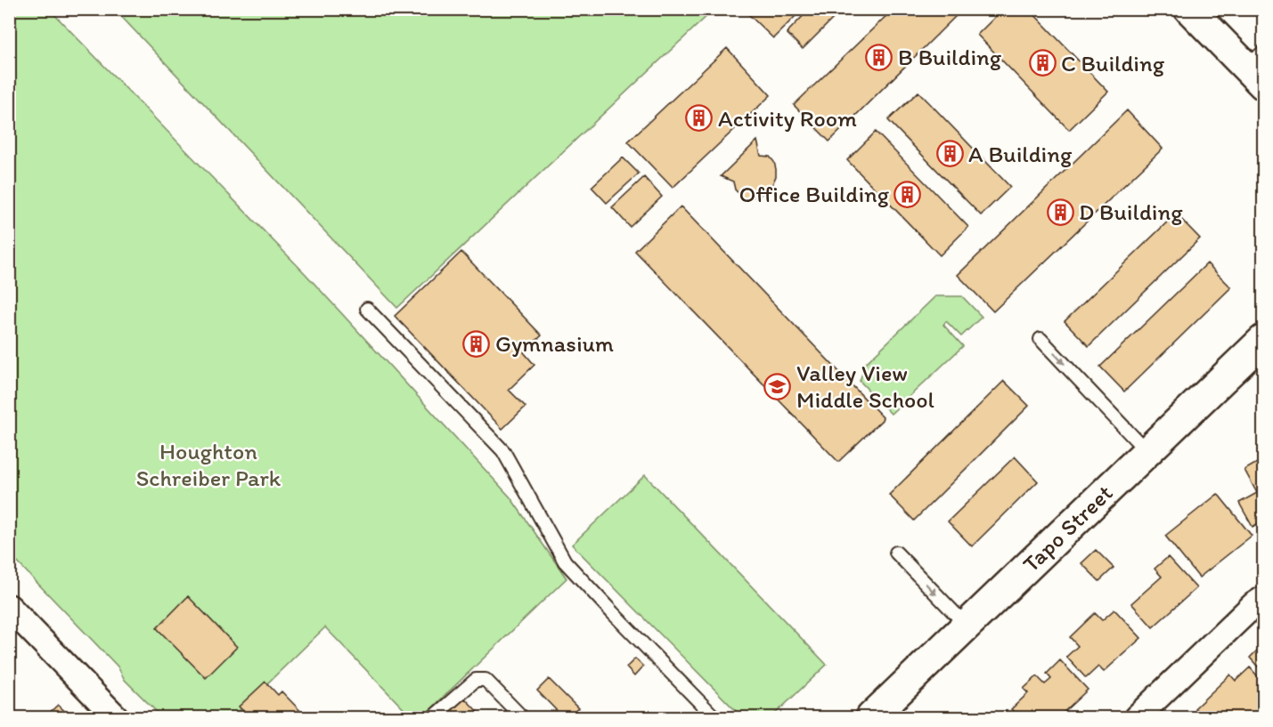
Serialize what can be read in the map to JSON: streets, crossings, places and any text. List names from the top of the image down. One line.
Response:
{"streets":{"street":["Tapo Street"]},"parks":["Houghton Schreiber Park"],"places":{"building":["B Building","C Building","Activity Room","A Building","Office Building","D Building","Gymnasium"],"school or university":["Valley View Middle School"]}}
